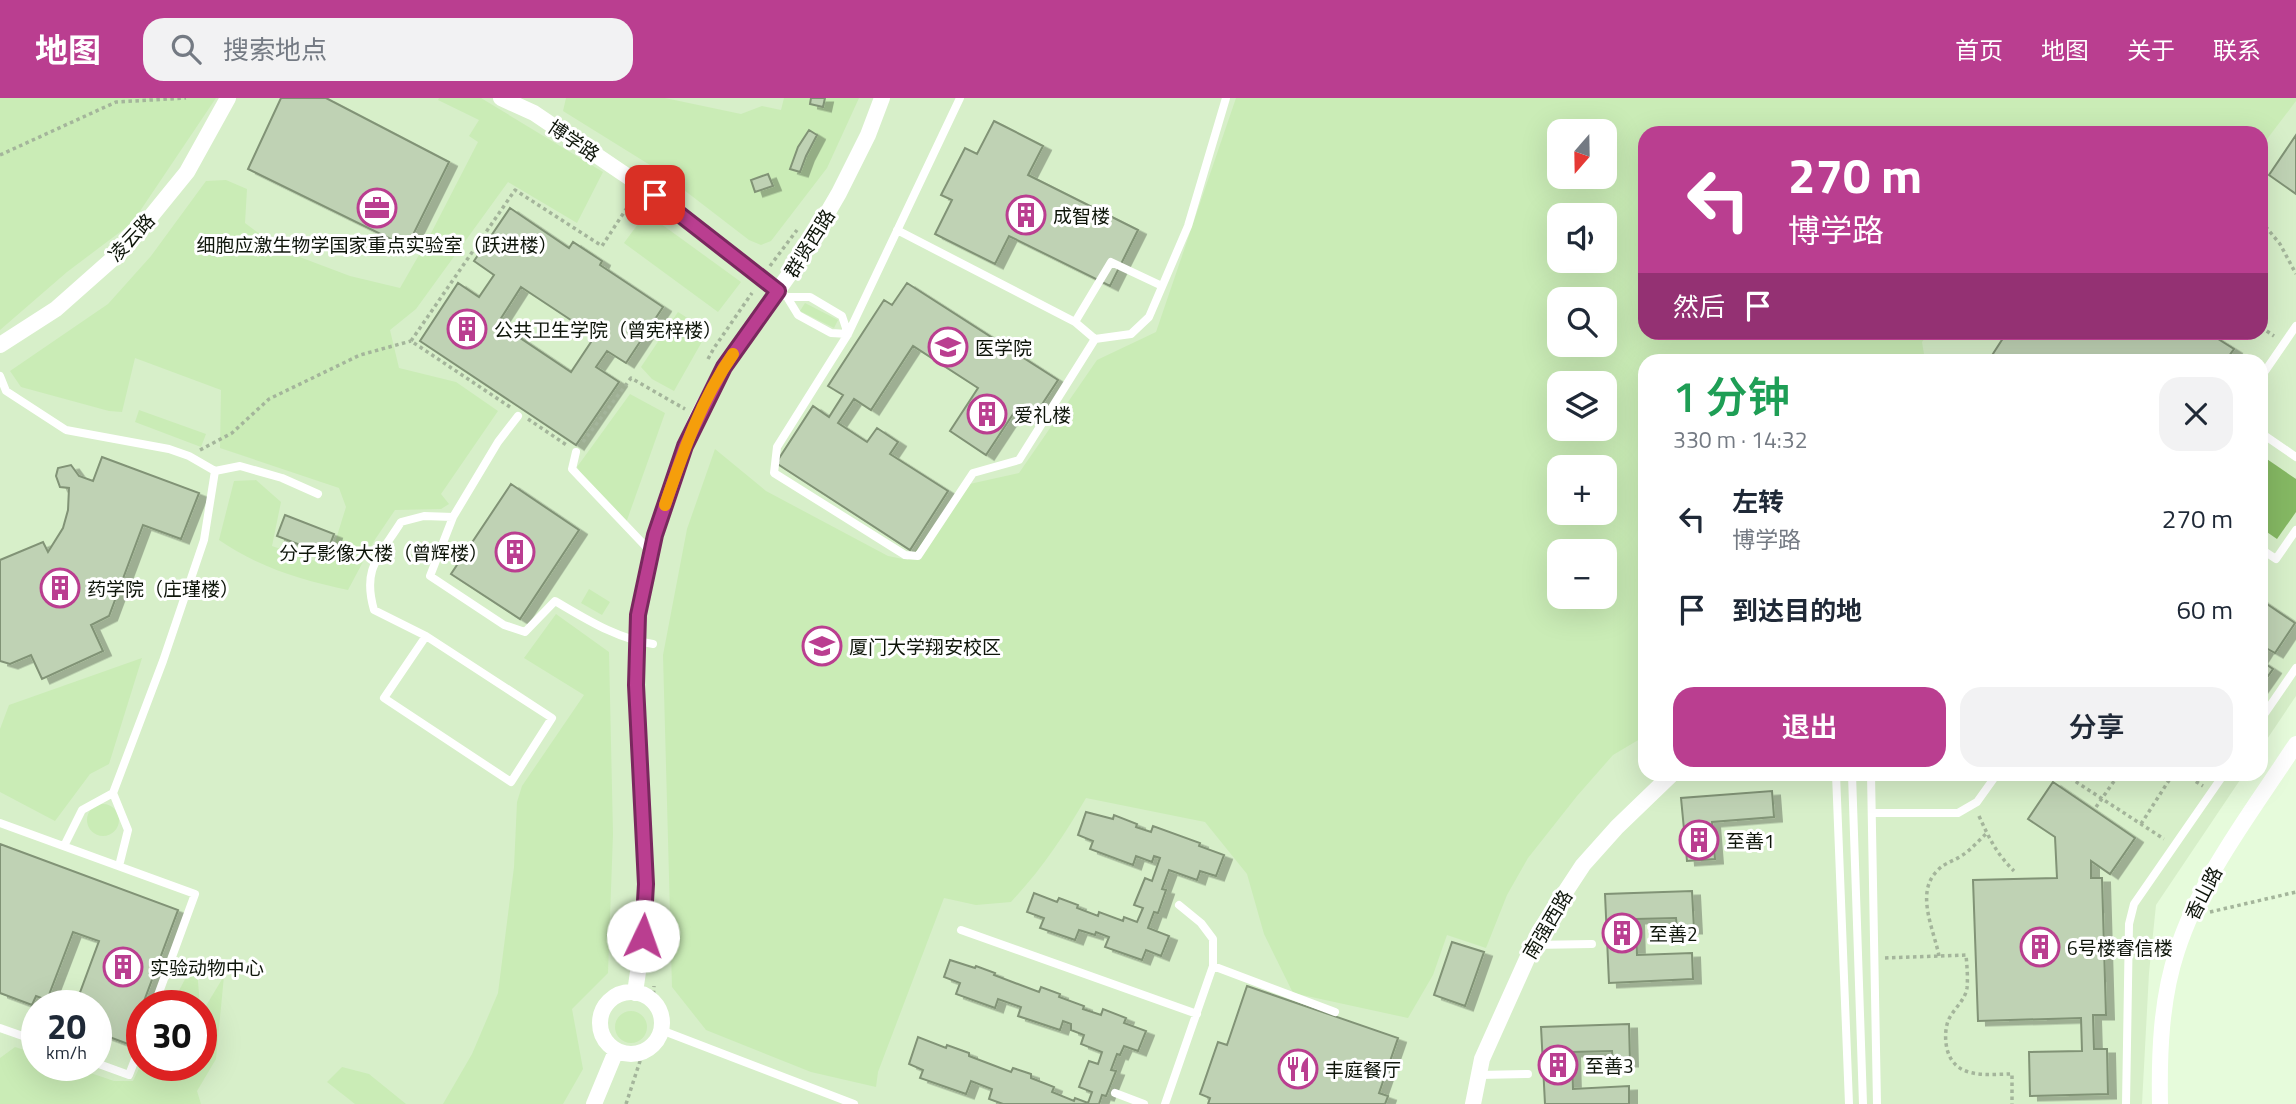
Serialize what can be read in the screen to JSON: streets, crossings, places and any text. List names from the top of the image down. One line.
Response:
{"streets":{"street":["博学路","凌云路","群贤西路","香山路","南强西路"]},"crossings":[["博学路","群贤西路"]],"places":{"office":["细胞应激生物学国家重点实验室（跃进楼）"],"building":["成智楼","公共卫生学院（曾宪梓楼）","爱礼楼","分子影像大楼（曾辉楼）","药学院（庄瑾楼）","至善1","至善2","6号楼睿信楼","实验动物中心","至善3"],"school or university":["医学院","厦门大学翔安校区"],"restaurant":["丰庭餐厅"]},"north":"bottom","page":{"header":"地图","search":"搜索地点","nav":["首页","地图","关于","联系"],"map_buttons":["+","−"],"turn":["270 m","博学路"],"then":"然后","heading":["1 分钟","330 m · 14:32"],"list":[{"name":"左转","note":"博学路","value":"270 m"},{"name":"到达目的地","value":"60 m"}],"buttons":["退出","分享"],"speed":"20 km/h","limit":"30"}}
